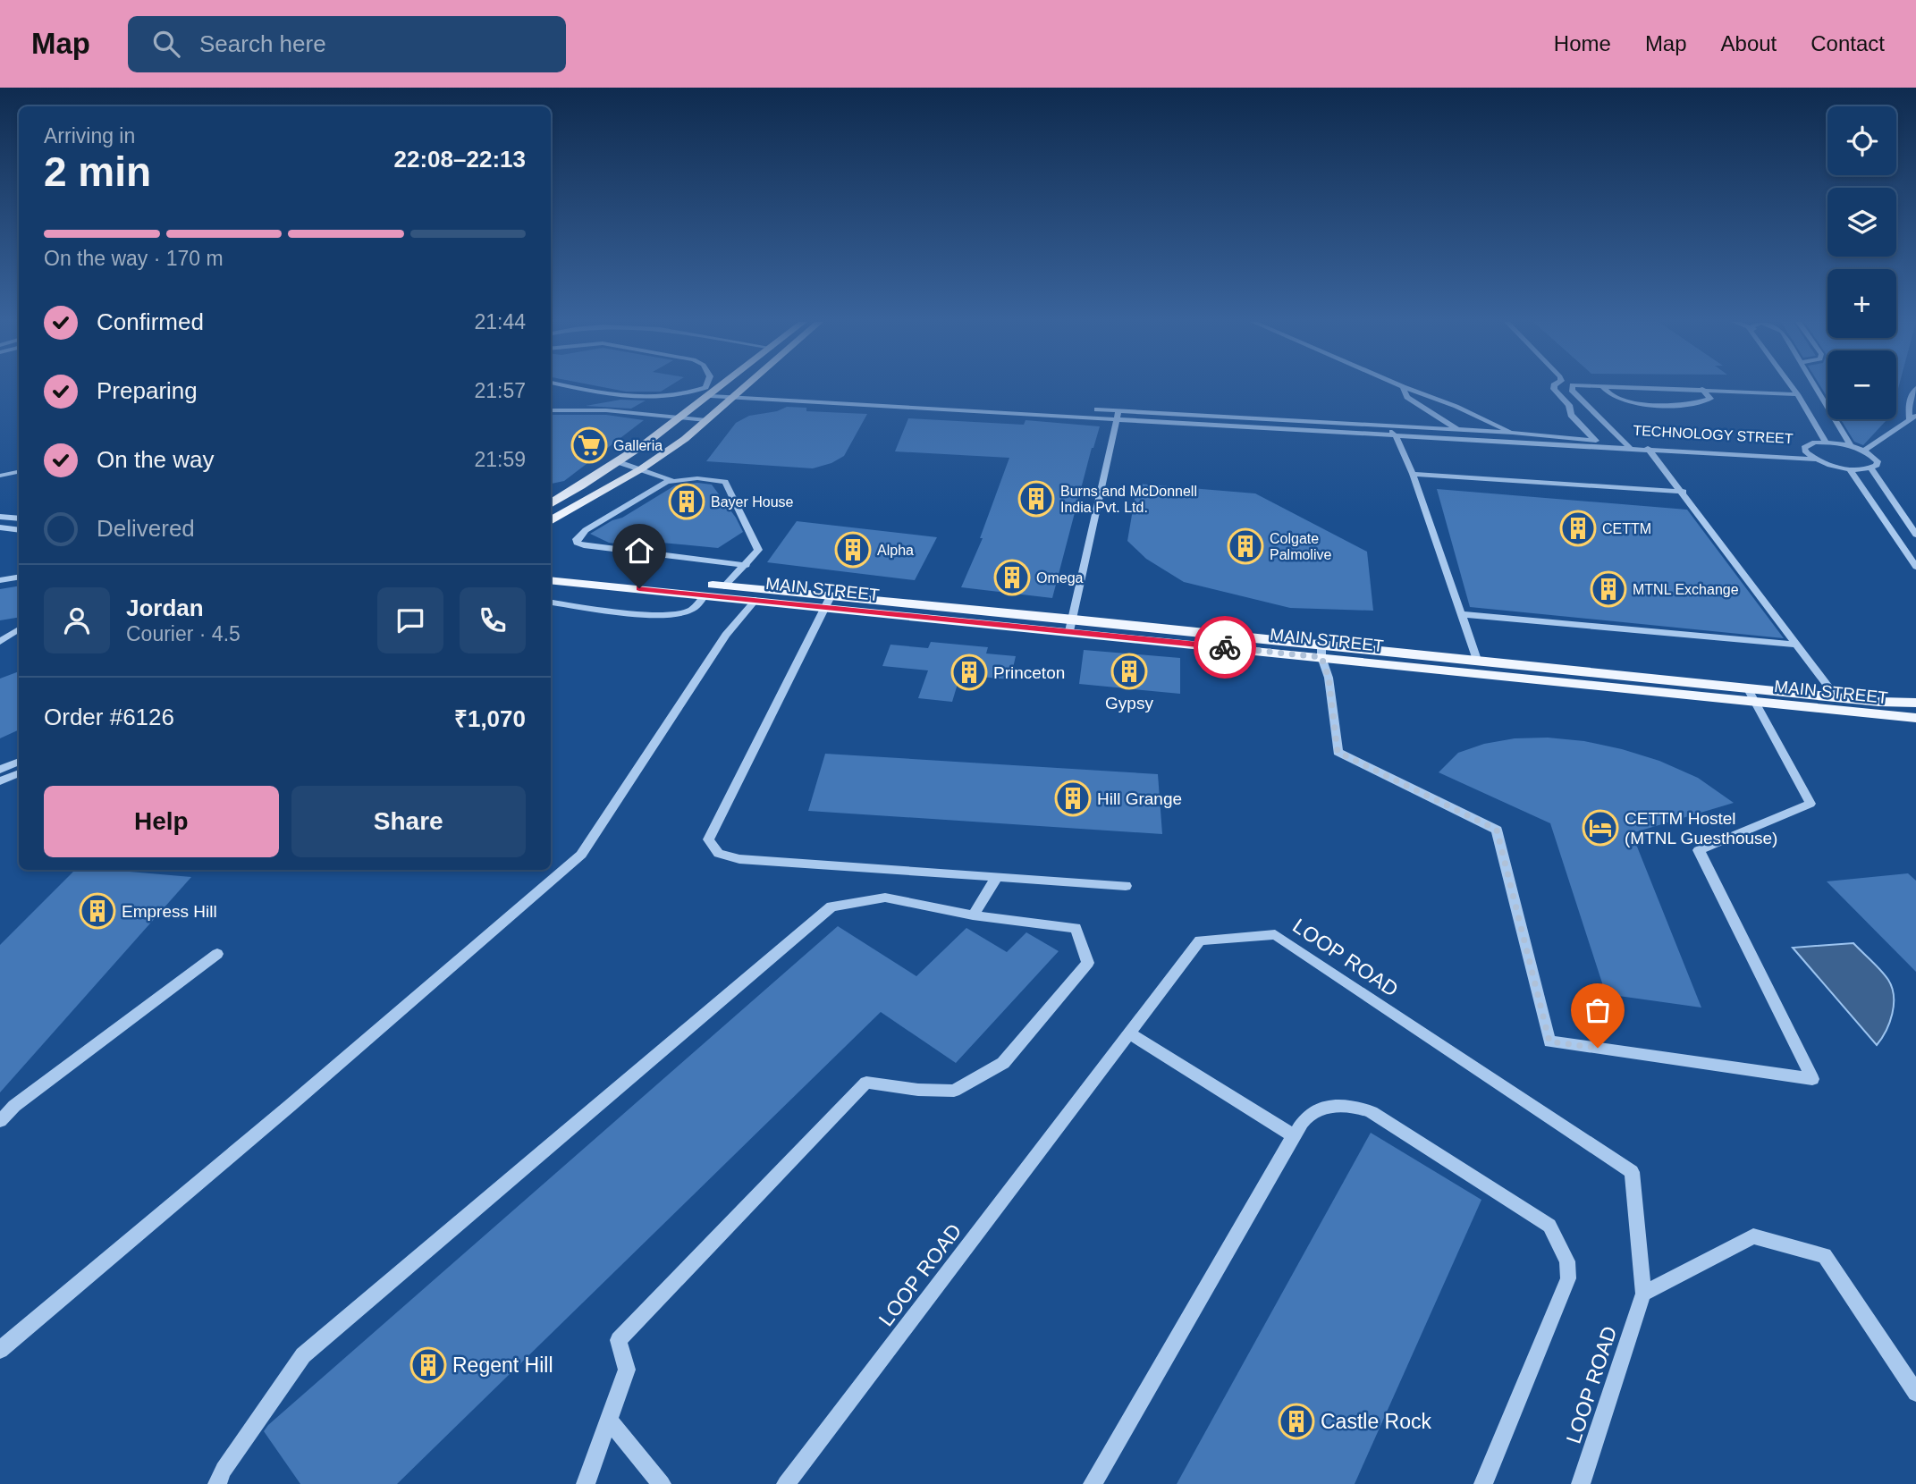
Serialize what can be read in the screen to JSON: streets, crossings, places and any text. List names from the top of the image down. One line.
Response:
{"streets":{"main road":["MAIN STREET"],"street":["TECHNOLOGY STREET","LOOP ROAD"]},"places":{"supermarket":["Galleria"],"building":["Burns and McDonnell India Pvt. Ltd.","Bayer House","CETTM","Colgate Palmolive","Alpha","Omega","MTNL Exchange","Gypsy","Princeton","Hill Grange","Empress Hill","Regent Hill","Castle Rock"],"hotel":["CETTM Hostel (MTNL Guesthouse)"]},"page":{"header":"Map","search":"Search here","nav":["Home","Map","About","Contact"],"map_buttons":["+","−"],"heading":["2 min","Arriving in","22:08–22:13"],"panel":["Jordan","Courier · 4.5","Order #6126","₹1,070"],"bar":"On the way · 170 m","list":[["Confirmed","21:44"],["Preparing","21:57"],["On the way","21:59"],"Delivered"],"buttons":["Help","Share"]}}
